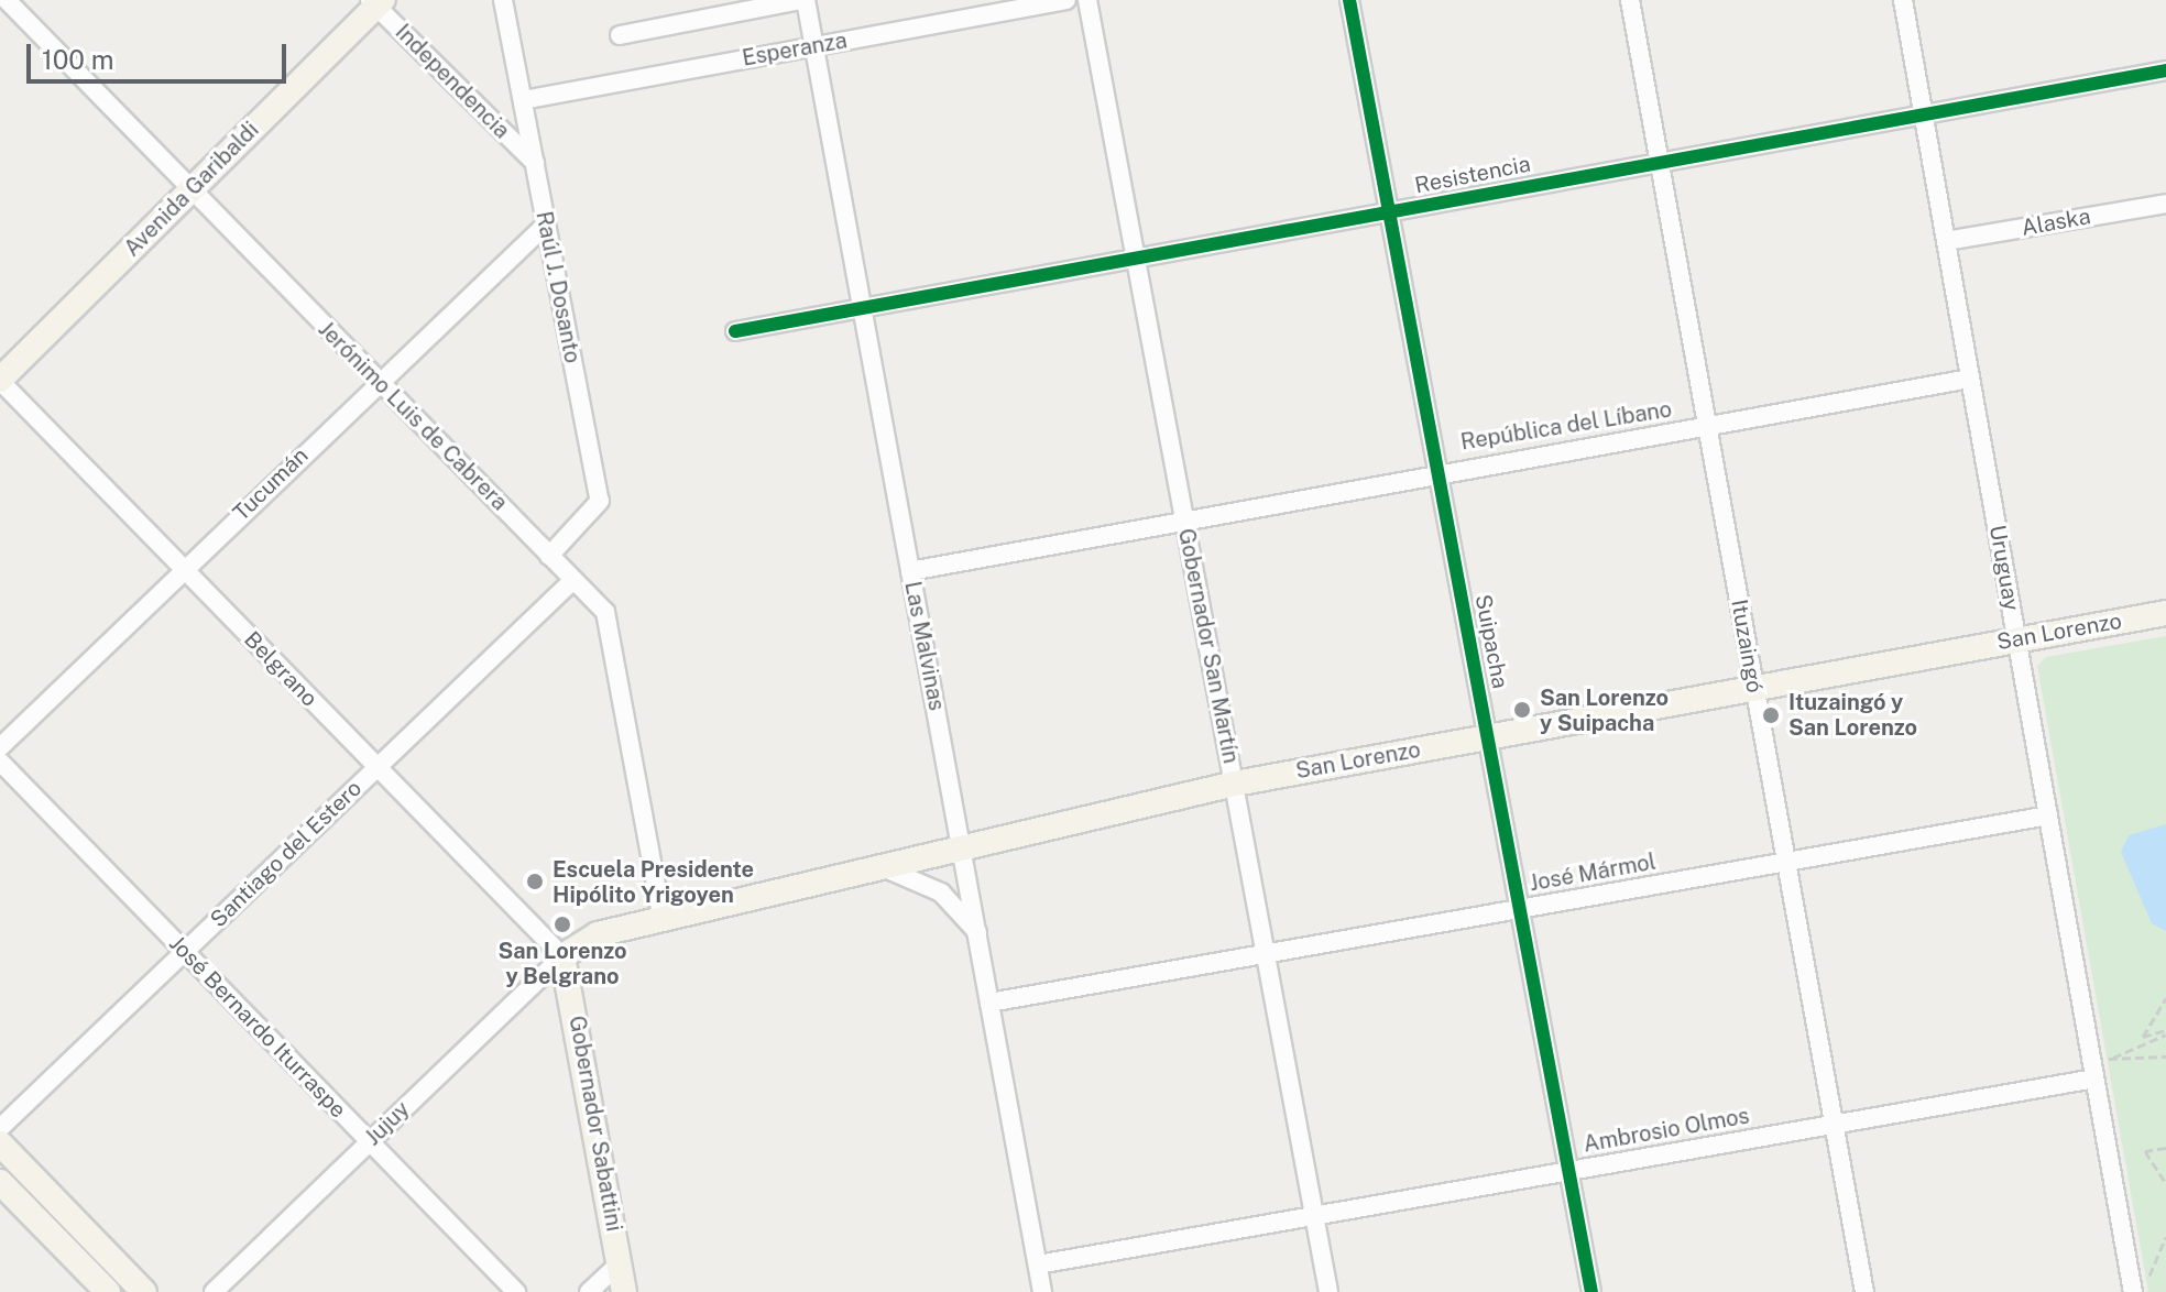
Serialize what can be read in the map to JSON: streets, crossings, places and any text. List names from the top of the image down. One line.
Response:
{"streets":{"main road":["Avenida Garibaldi","San Lorenzo","Gobernador Sabattini"],"street":["Esperanza","Independencia","Resistencia","Alaska","Raúl J. Dosanto","Jerónimo Luis de Cabrera","República del Líbano","Tucumán","Uruguay","Suipacha","Las Malvinas","Gobernador San Martín","Ituzaingó","Belgrano","Santiago del Estero","José Mármol","José Bernardo Iturraspe","Jujuy","Ambrosio Olmos"]},"crossings":[["Esperanza","Raúl J. Dosanto"],["Esperanza","Las Malvinas"],["Independencia","Avenida Garibaldi"],["Independencia","Raúl J. Dosanto"],["Resistencia","Uruguay"],["Resistencia","Suipacha"],["Resistencia","Las Malvinas"],["Resistencia","Gobernador San Martín"],["Resistencia","Ituzaingó"],["Avenida Garibaldi","Jerónimo Luis de Cabrera"],["Avenida Garibaldi","Belgrano"],["Alaska","Uruguay"],["Raúl J. Dosanto","Jerónimo Luis de Cabrera"],["Raúl J. Dosanto","Tucumán"],["Jerónimo Luis de Cabrera","Tucumán"],["Jerónimo Luis de Cabrera","San Lorenzo"],["Jerónimo Luis de Cabrera","Santiago del Estero"],["República del Líbano","Uruguay"],["República del Líbano","Suipacha"],["República del Líbano","Las Malvinas"],["República del Líbano","Gobernador San Martín"],["República del Líbano","Ituzaingó"],["Tucumán","Belgrano"],["Uruguay","San Lorenzo"],["Uruguay","José Mármol"],["Uruguay","Ambrosio Olmos"],["San Lorenzo","Suipacha"],["San Lorenzo","Las Malvinas"],["San Lorenzo","Gobernador San Martín"],["San Lorenzo","Ituzaingó"],["San Lorenzo","Belgrano"],["San Lorenzo","Jujuy"],["San Lorenzo","Gobernador Sabattini"],["Suipacha","José Mármol"],["Suipacha","Ambrosio Olmos"],["Las Malvinas","José Mármol"],["Las Malvinas","Ambrosio Olmos"],["Gobernador San Martín","José Mármol"],["Gobernador San Martín","Ambrosio Olmos"],["Ituzaingó","José Mármol"],["Ituzaingó","Ambrosio Olmos"],["Belgrano","Santiago del Estero"],["Belgrano","Jujuy"],["Belgrano","Gobernador Sabattini"],["Santiago del Estero","José Bernardo Iturraspe"],["José Bernardo Iturraspe","Jujuy"],["Jujuy","Gobernador Sabattini"]],"places":["San Lorenzo y Suipacha","Ituzaingó y San Lorenzo","Escuela Presidente Hipólito Yrigoyen","San Lorenzo y Belgrano"],"scale_bar":"100 m"}
